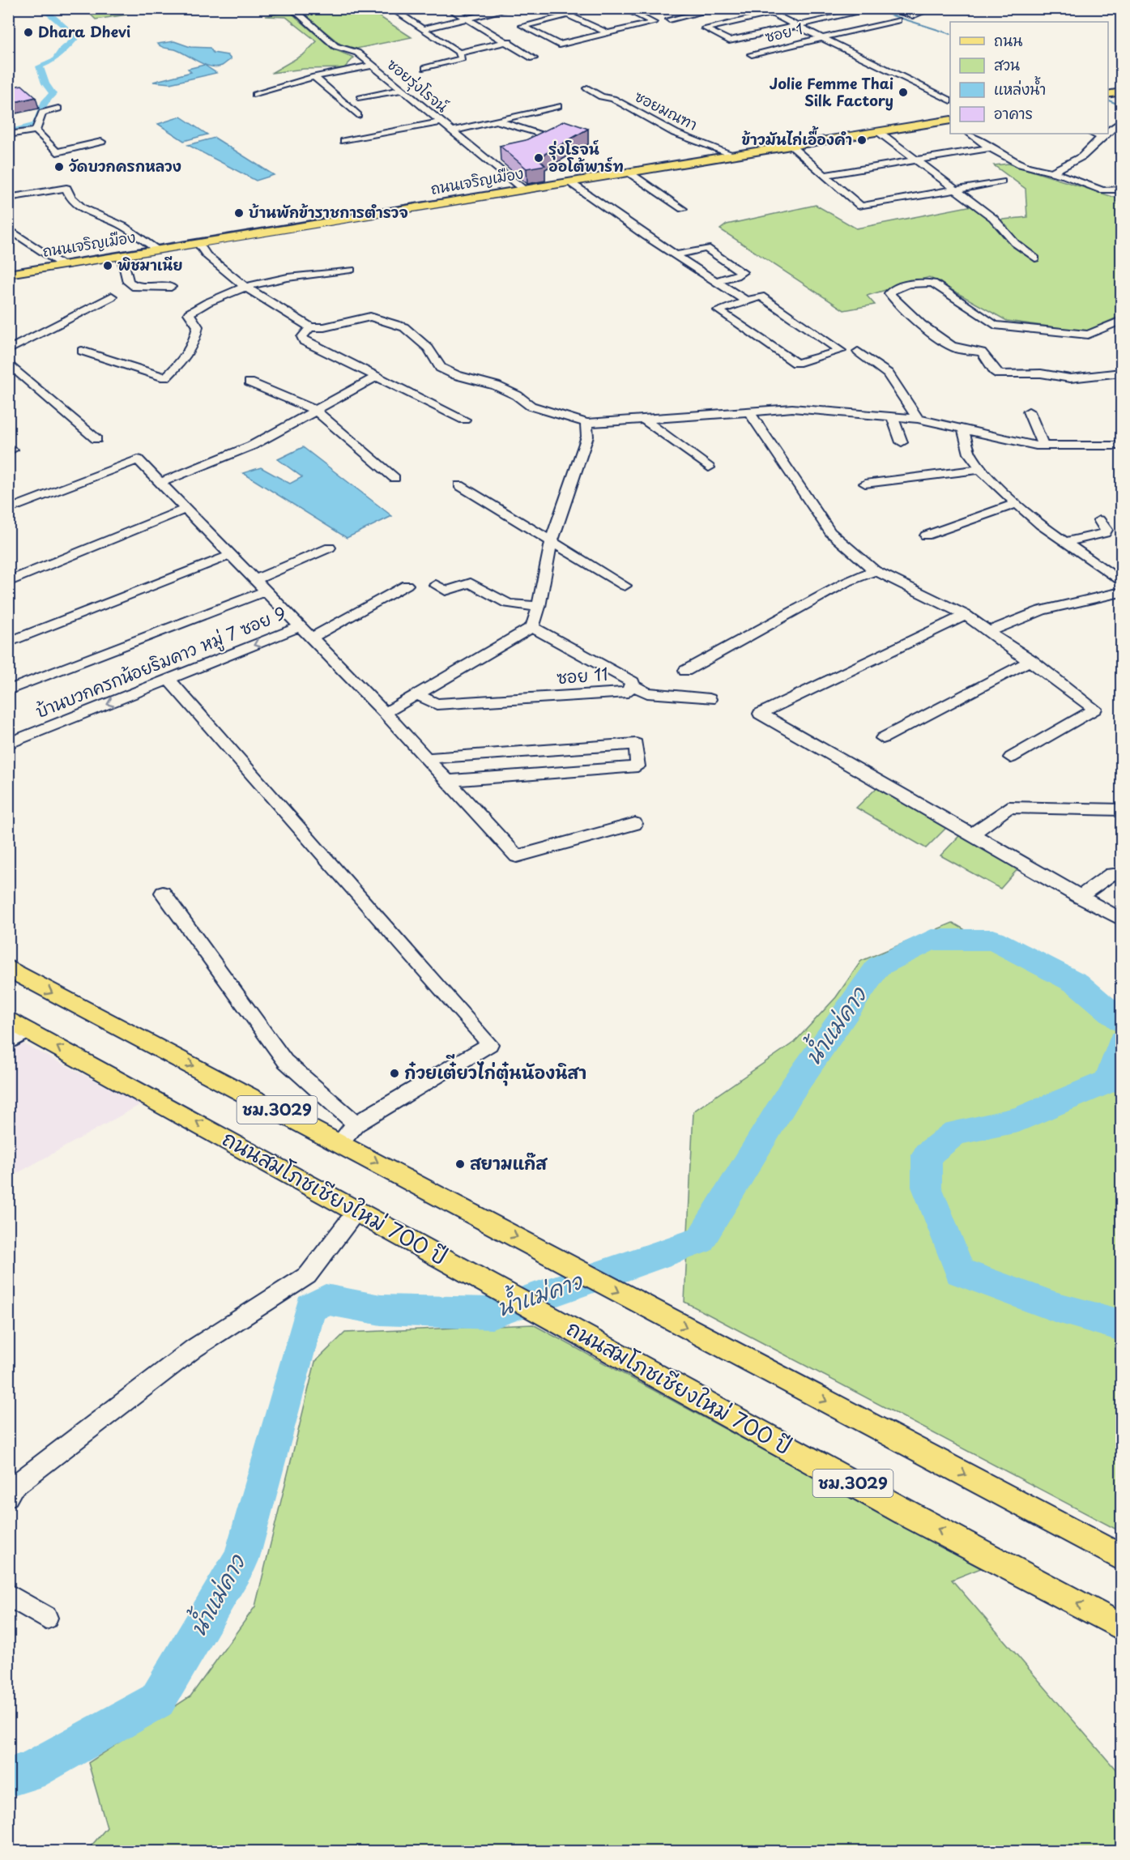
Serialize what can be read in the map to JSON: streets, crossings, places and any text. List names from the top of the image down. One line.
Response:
{"streets":{"main road":["ถนนเจริญเมือง","ชม.3029","ถนนสมโภชเชียงใหม่ 700 ปี"],"street":["ซอย 1","ซอยรุ่งโรจน์","ซอยมณฑา","บ้านบวกครกน้อยริมคาว หมู่ 7 ซอย 9","ซอย 11"]},"crossings":[["ซอยรุ่งโรจน์","ถนนเจริญเมือง"],["ซอยมณฑา","ถนนเจริญเมือง"]],"water":["น้ำแม่คาว"],"places":["Dhara Dhevi","Jolie Femme Thai Silk Factory","ข้าวมันไก่เอื้องคํา","รุ่งโรจน์ ออโต้พาร์ท","วัดบวกครกหลวง","บ้านพักข้าราชการตำรวจ","พิชมาเนีย","ก๋วยเต๋ียวไก่ตุ๋นนัองนิสา","สยามแก๊ส"],"legend":["ถนน","สวน","แหล่งน้ำ","อาคาร"]}
